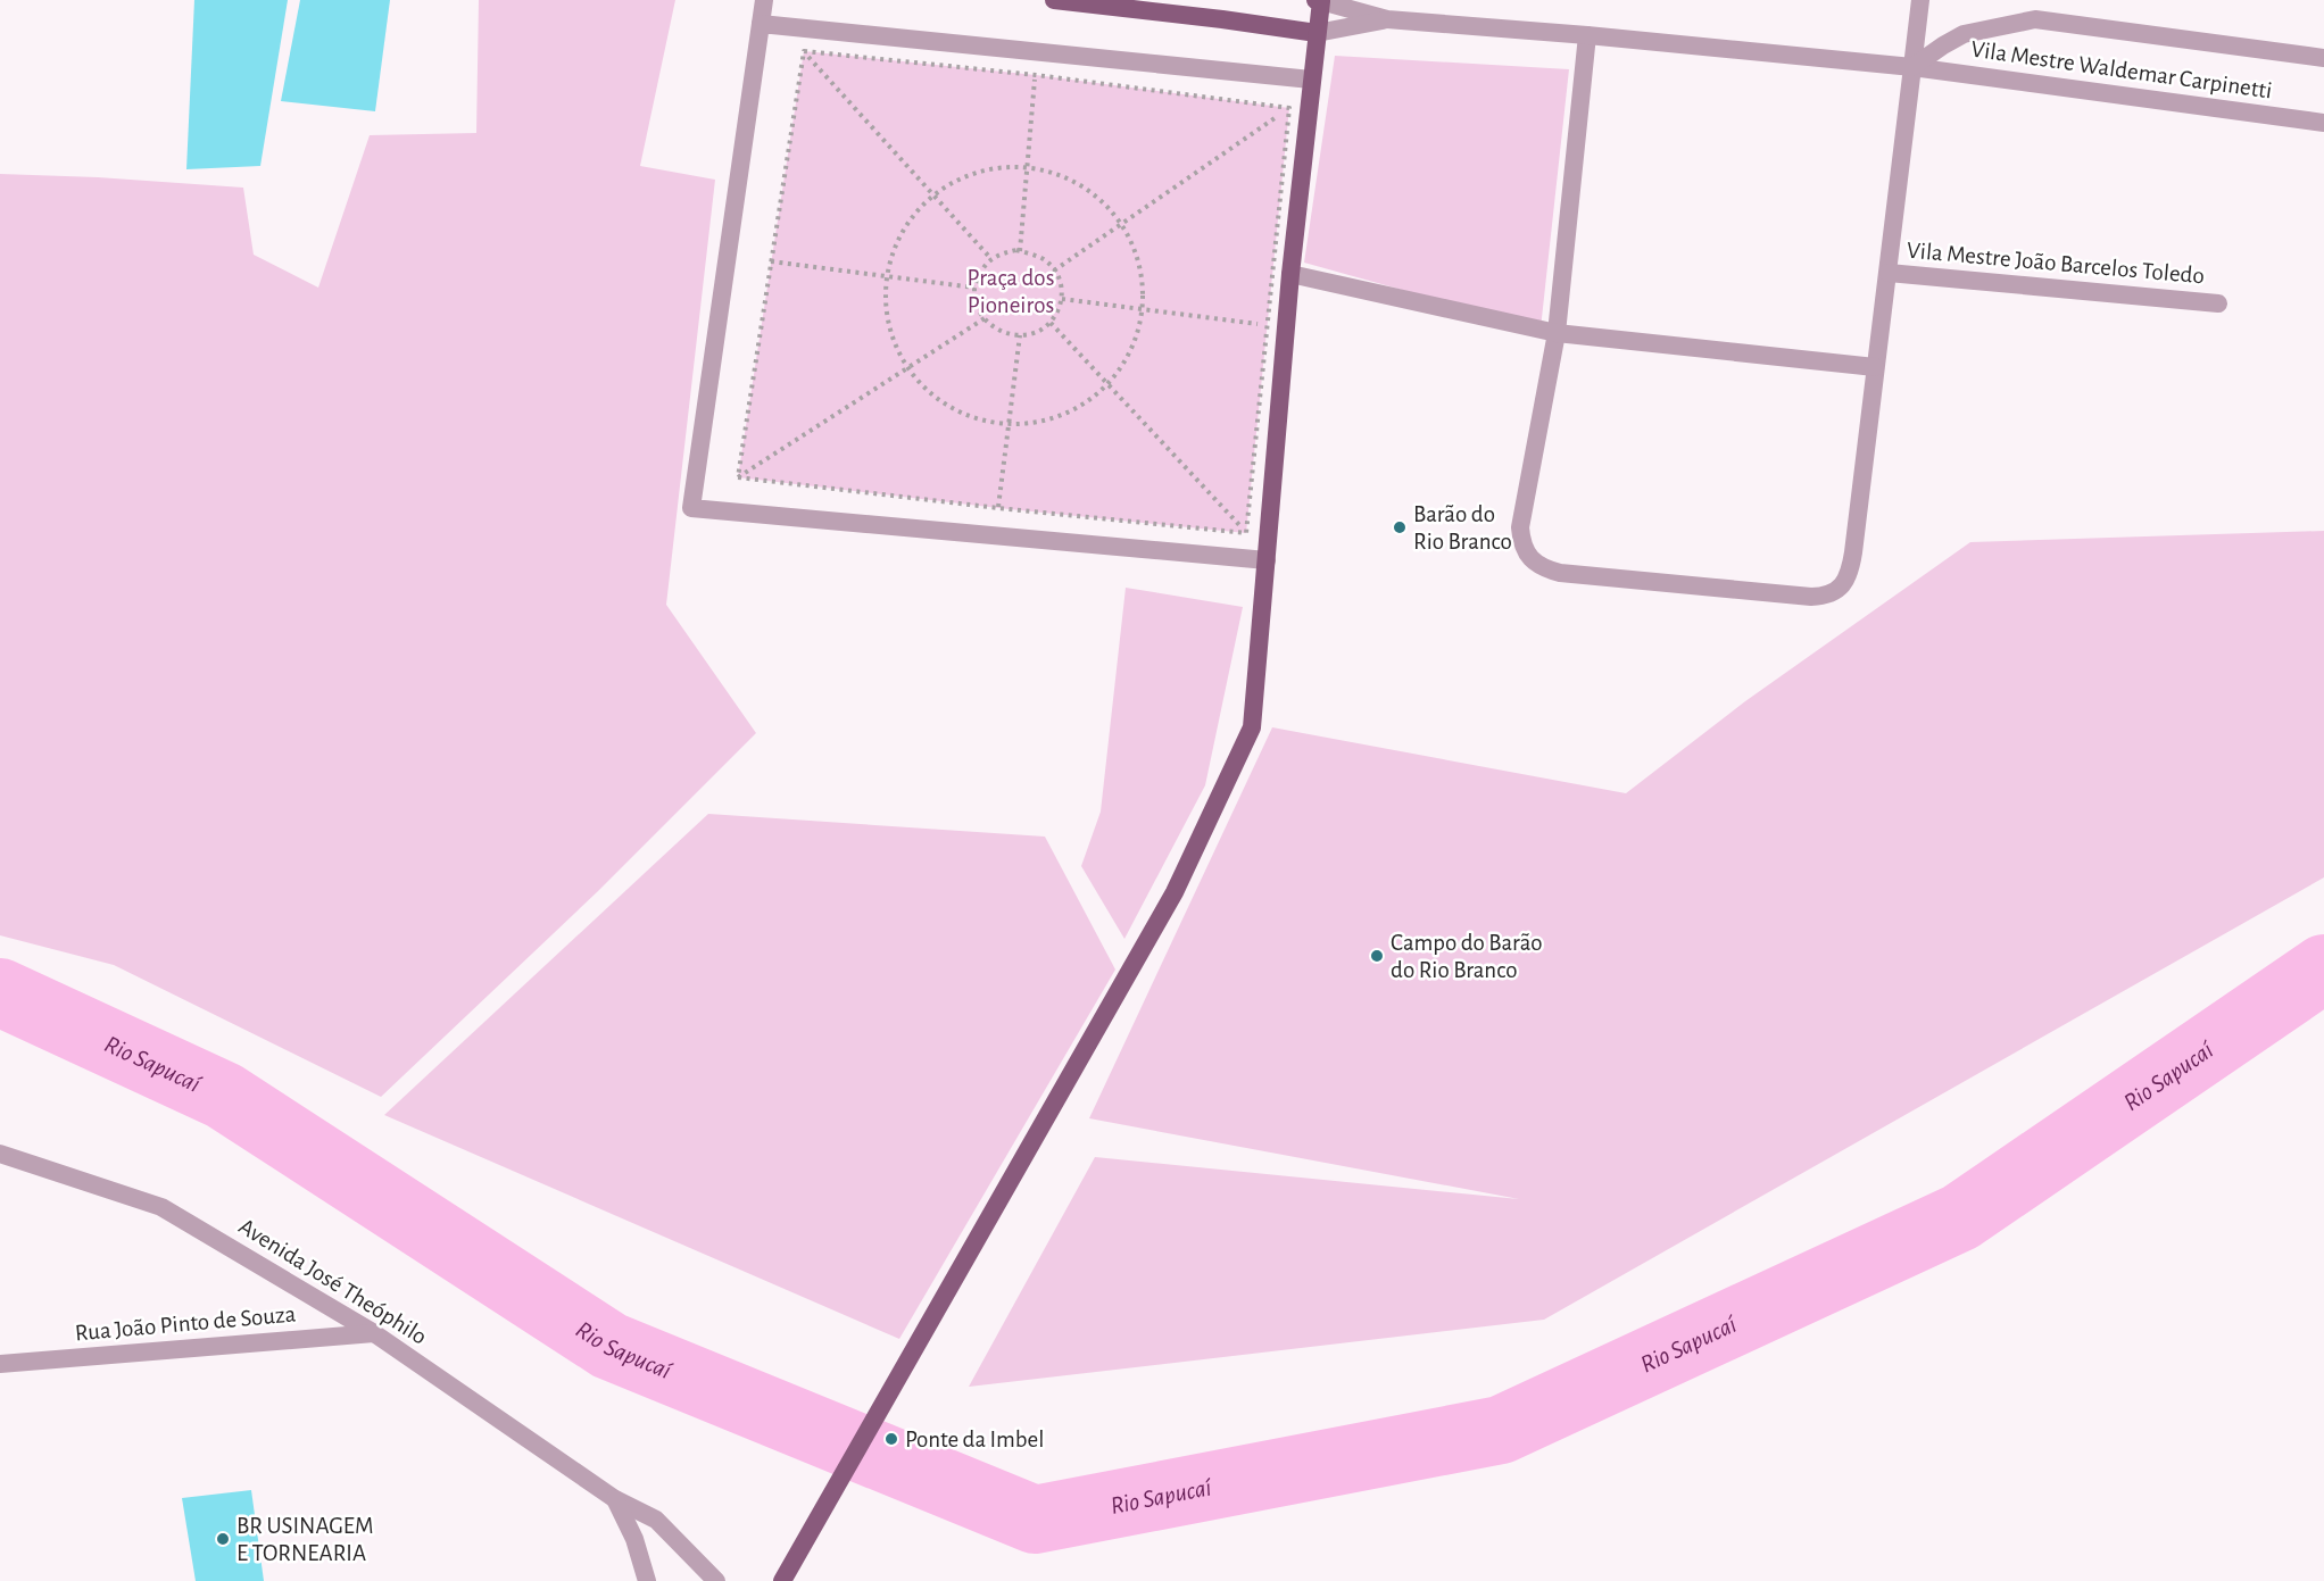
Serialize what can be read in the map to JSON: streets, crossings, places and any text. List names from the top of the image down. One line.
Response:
{"streets":{"street":["Vila Mestre Waldemar Carpinetti","Vila Mestre João Barcelos Toledo","Avenida José Theóphilo","Rua João Pinto de Souza"]},"crossings":[["Vila Mestre Waldemar Carpinetti","Vila Mestre João Barcelos Toledo"],["Avenida José Theóphilo","Rua João Pinto de Souza"]],"water":["Rio Sapucaí"],"parks":["Praça dos Pioneiros"],"places":["Barão do Rio Branco","Campo do Barão do Rio Branco","Ponte da Imbel","BR USINAGEM E TORNEARIA"]}
